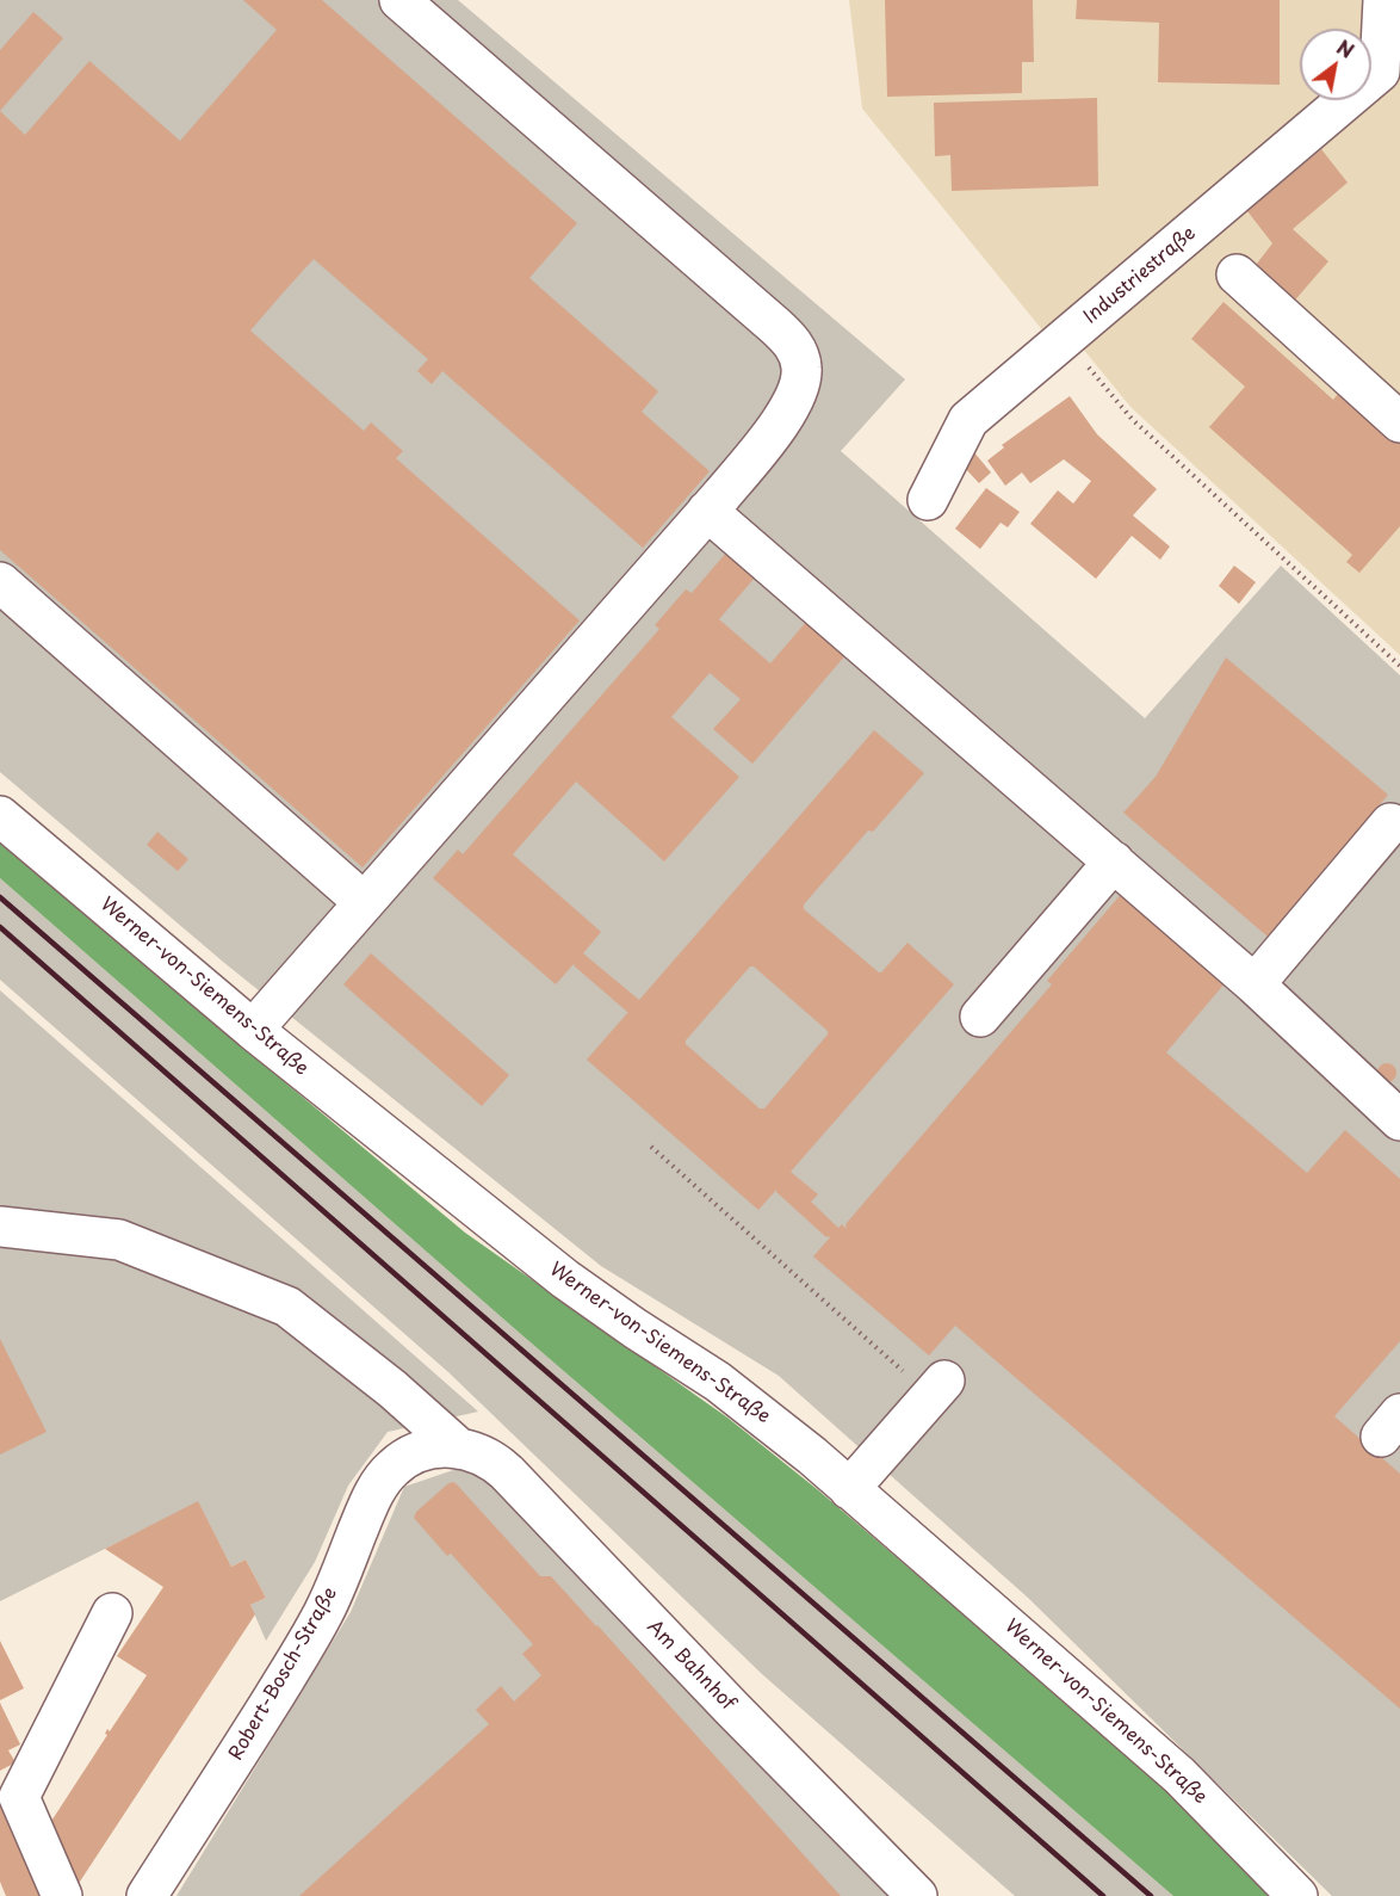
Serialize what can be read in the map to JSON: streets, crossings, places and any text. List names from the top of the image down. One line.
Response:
{"streets":{"street":["Industriestraße","Werner-von-Siemens-Straße","Am Bahnhof","Robert-Bosch-Straße"]},"crossings":[["Am Bahnhof","Robert-Bosch-Straße"]],"north":"top right"}
